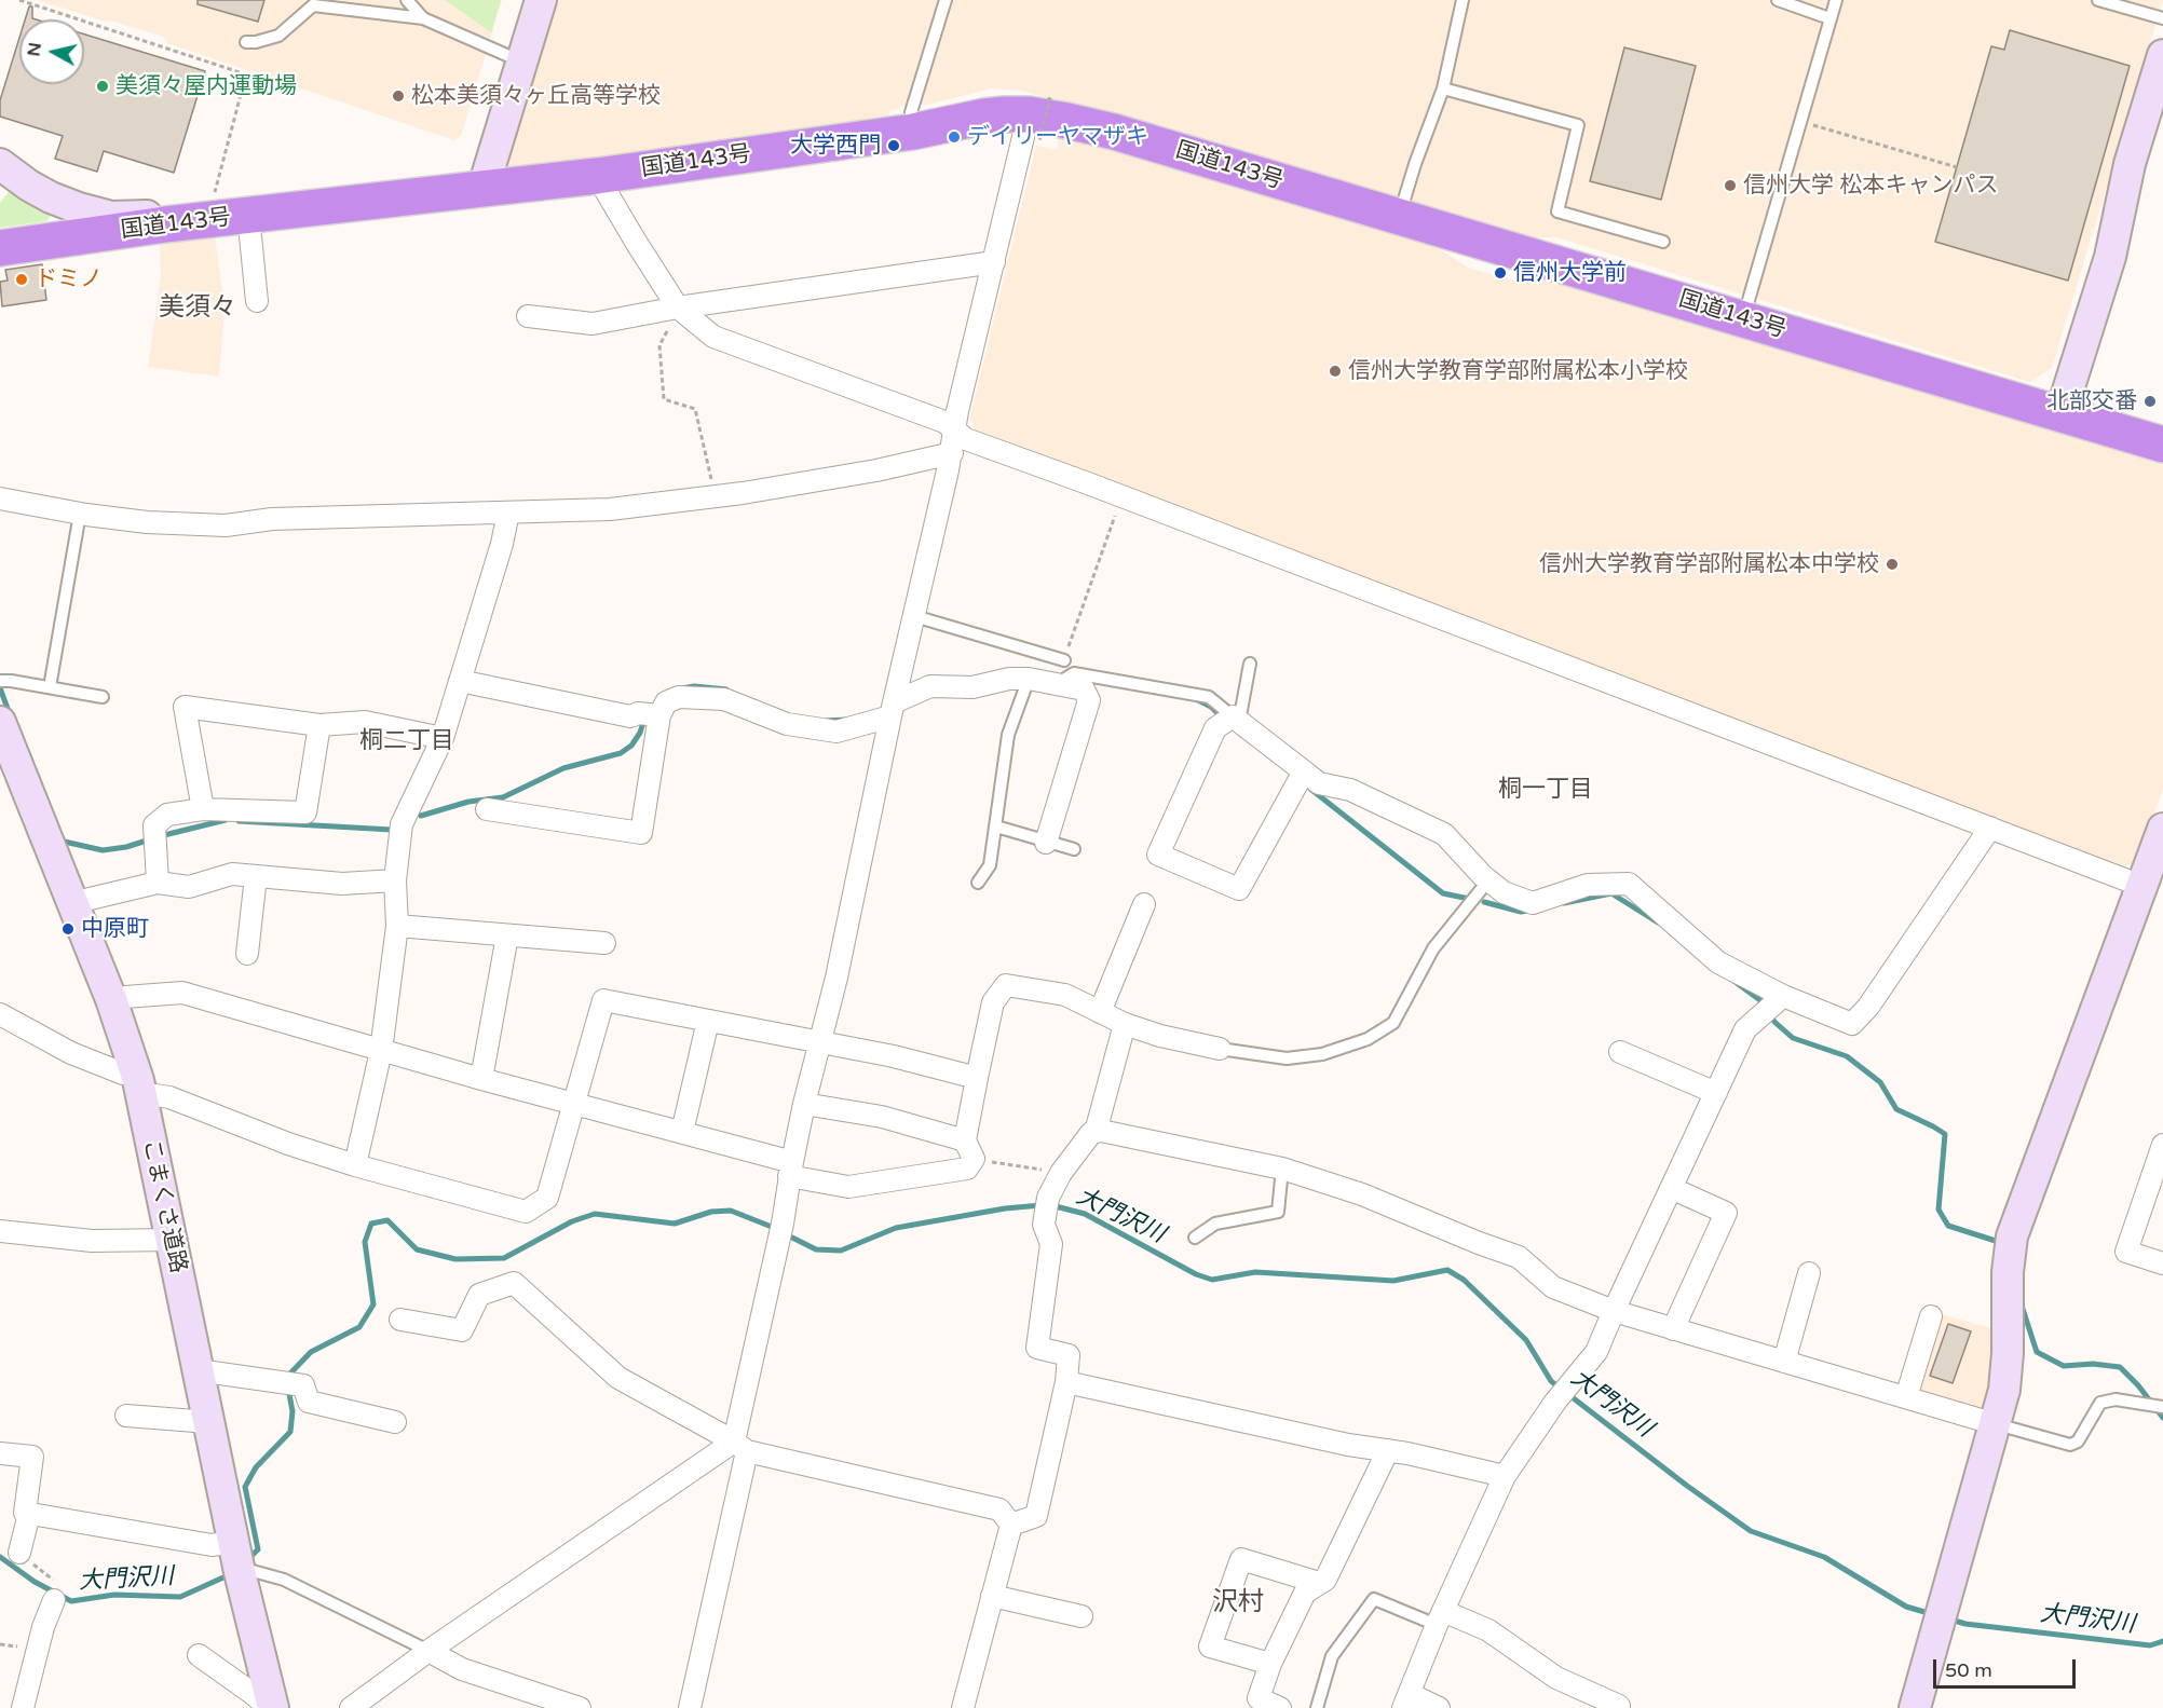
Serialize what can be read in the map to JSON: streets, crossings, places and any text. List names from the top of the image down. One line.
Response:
{"streets":{"highway":["国道143号"],"street":["こまくさ道路"]},"districts":["美須々","桐二丁目","桐一丁目","沢村"],"water":["大門沢川"],"places":["美須々屋内運動場","松本美須々ヶ丘高等学校","デイリーヤマザキ","大学西門","信州大学 松本キャンパス","信州大学前","ドミノ","信州大学教育学部附属松本小学校","北部交番","信州大学教育学部附属松本中学校","中原町"],"scale_bar":"50 m","north":"left"}
